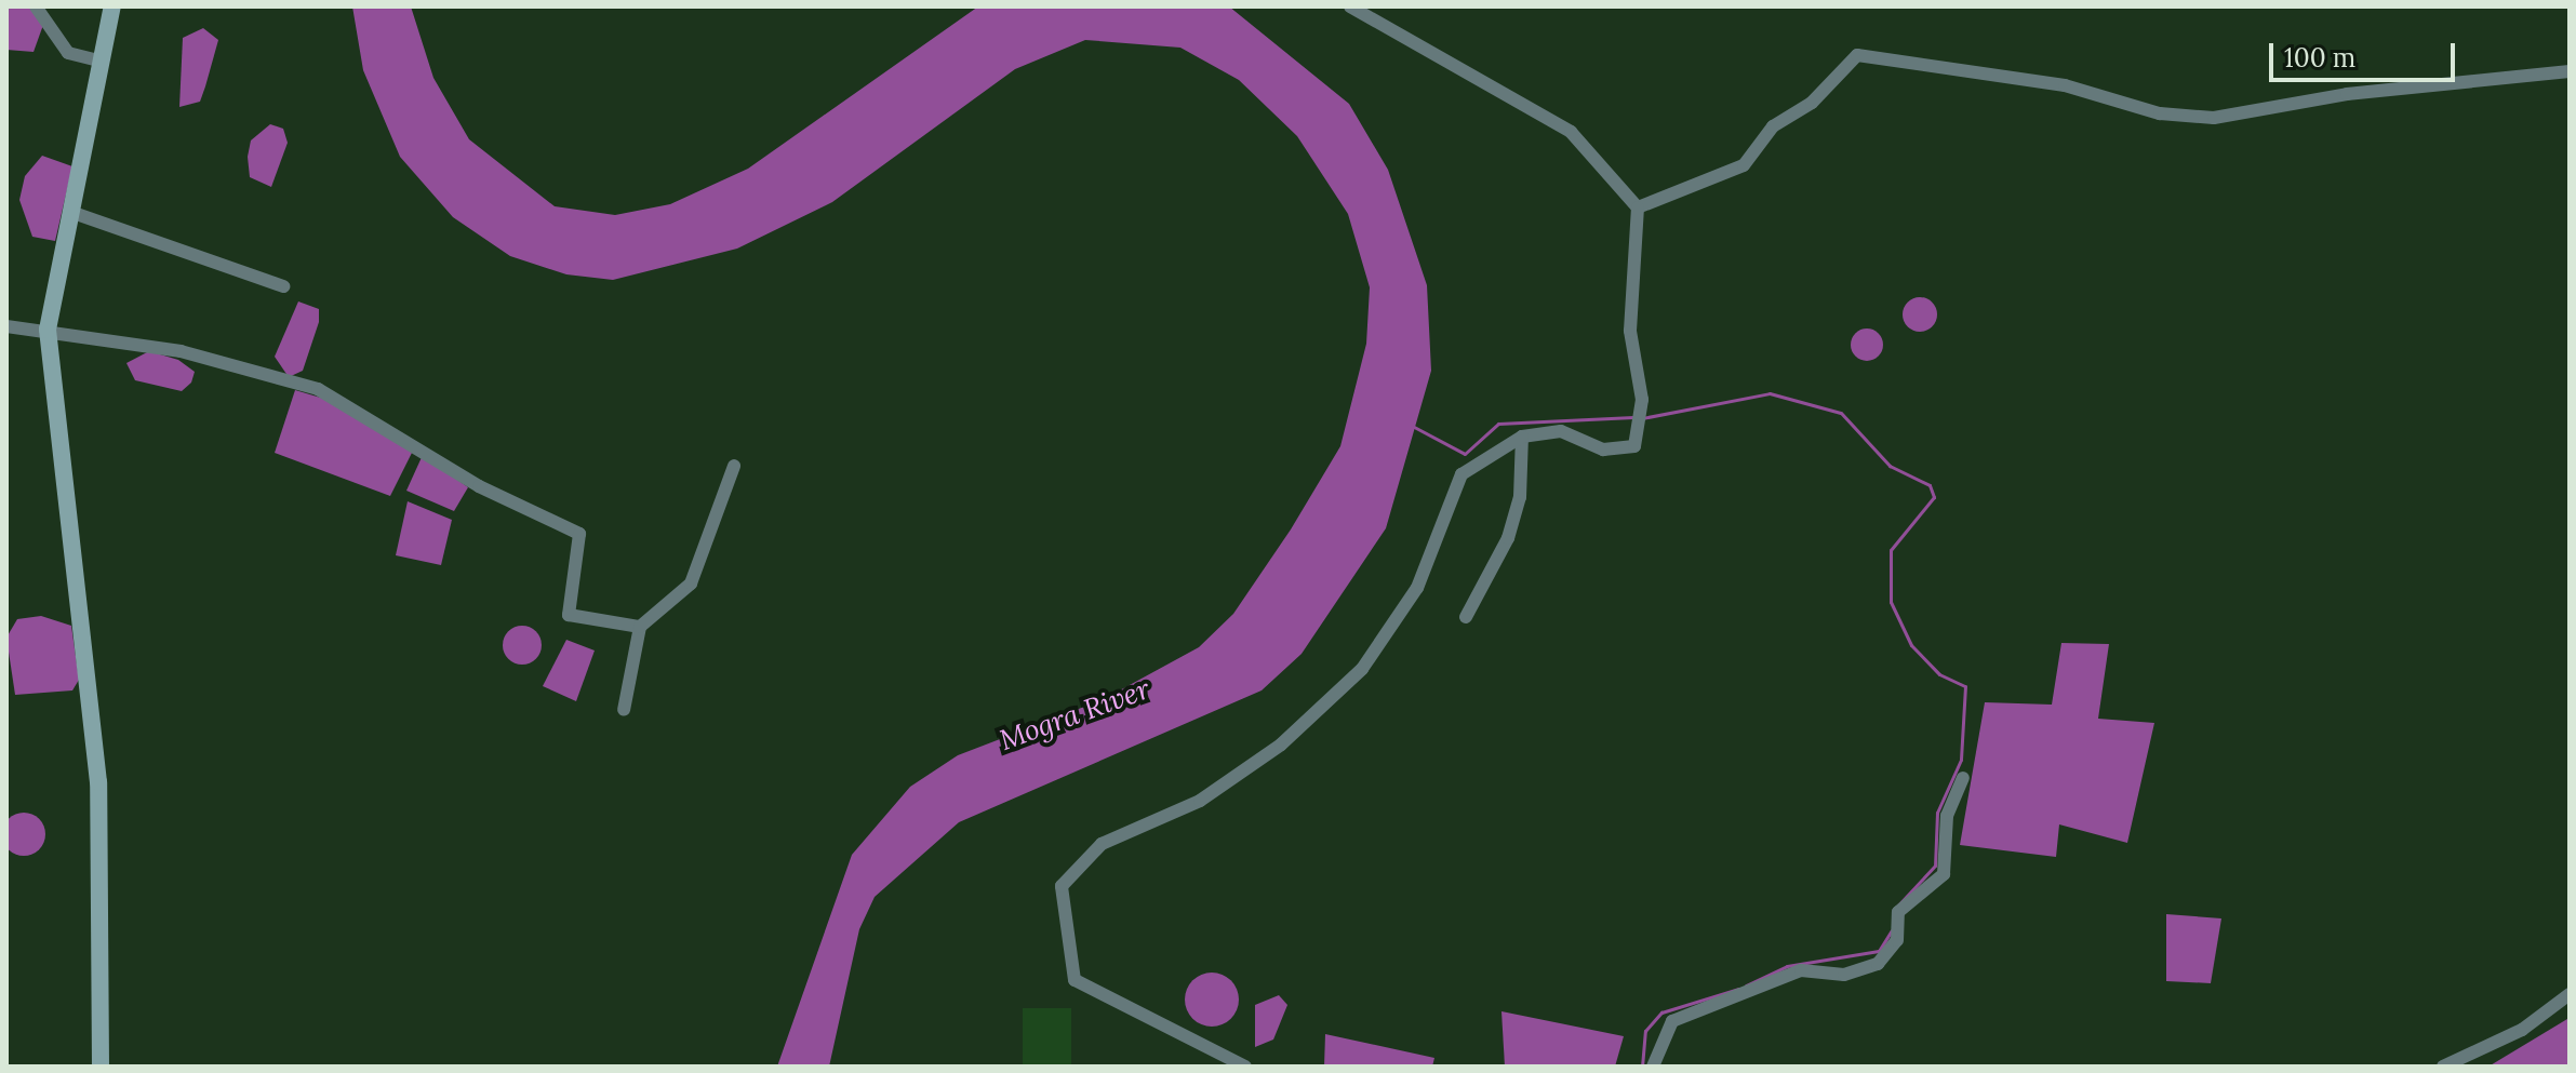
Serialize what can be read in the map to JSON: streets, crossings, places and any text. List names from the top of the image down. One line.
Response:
{"water":["Mogra River"],"scale_bar":"100 m"}
